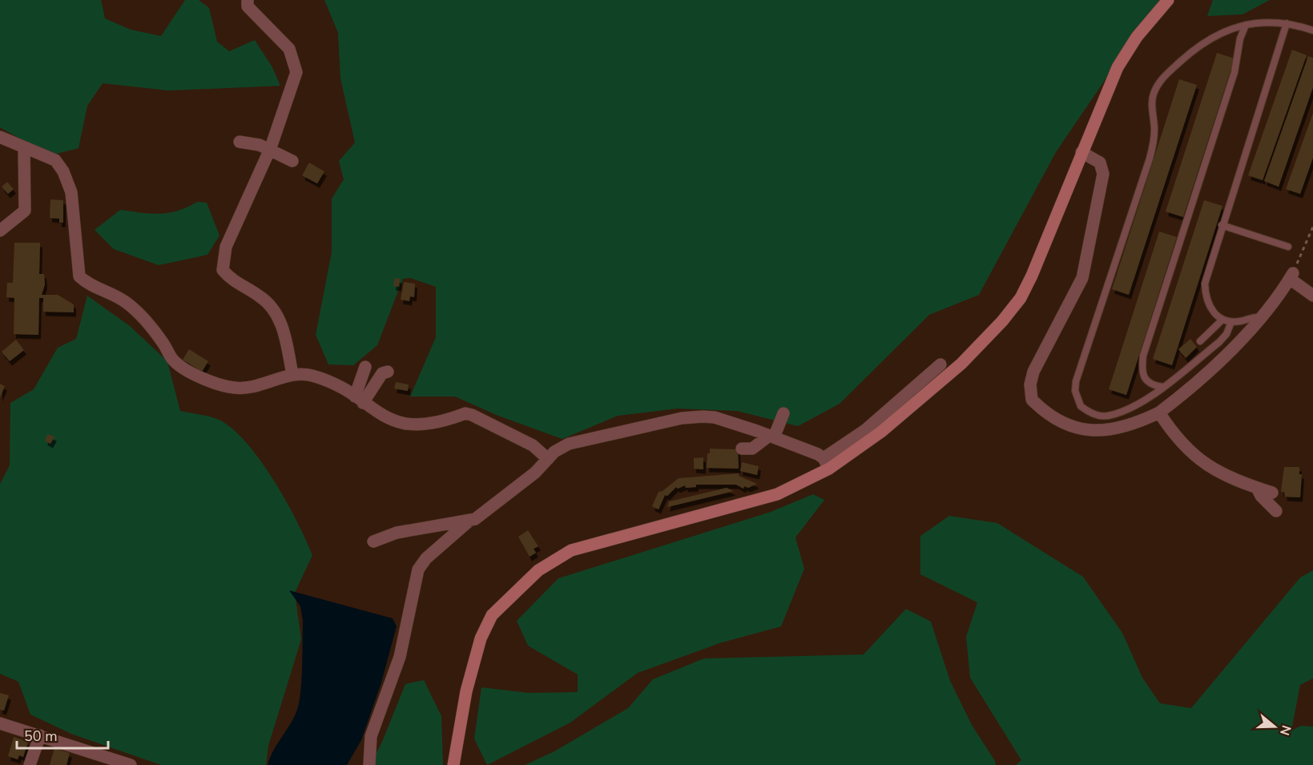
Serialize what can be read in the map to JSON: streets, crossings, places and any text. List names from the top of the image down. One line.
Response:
{"scale_bar":"50 m","north":"right"}
